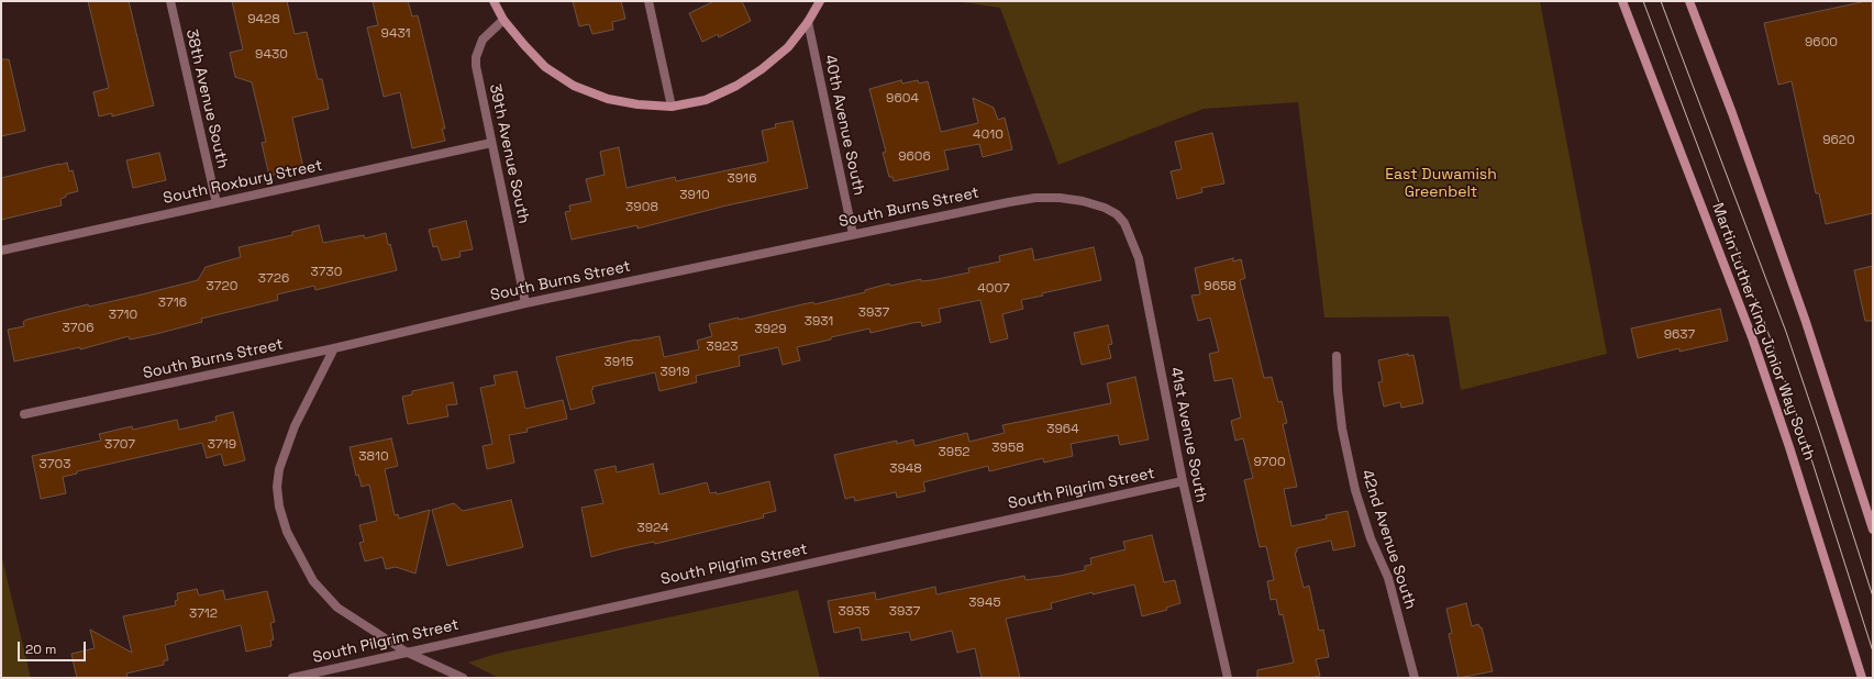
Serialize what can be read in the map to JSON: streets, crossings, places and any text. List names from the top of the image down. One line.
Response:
{"streets":{"main road":["Martin Luther King Junior Way South"],"street":["38th Avenue South","40th Avenue South","39th Avenue South","South Roxbury Street","South Burns Street","41st Avenue South","South Pilgrim Street","42nd Avenue South"]},"crossings":[["38th Avenue South","South Roxbury Street"],["40th Avenue South","South Burns Street"],["39th Avenue South","South Roxbury Street"],["39th Avenue South","South Burns Street"],["South Burns Street","41st Avenue South"],["41st Avenue South","South Pilgrim Street"]],"parks":["East Duwamish Greenbelt"],"house_numbers":["9428","9431","9600","9430","9604","4010","9620","9606","3916","3910","3908","3730","3726","3720","9658","4007","3716","3937","3710","3931","3706","3929","9637","3923","3915","3919","3964","3707","3719","3958","3952","3810","9700","3703","3948","3924","3945","3935","3937","3712"],"scale_bar":"20 m"}
